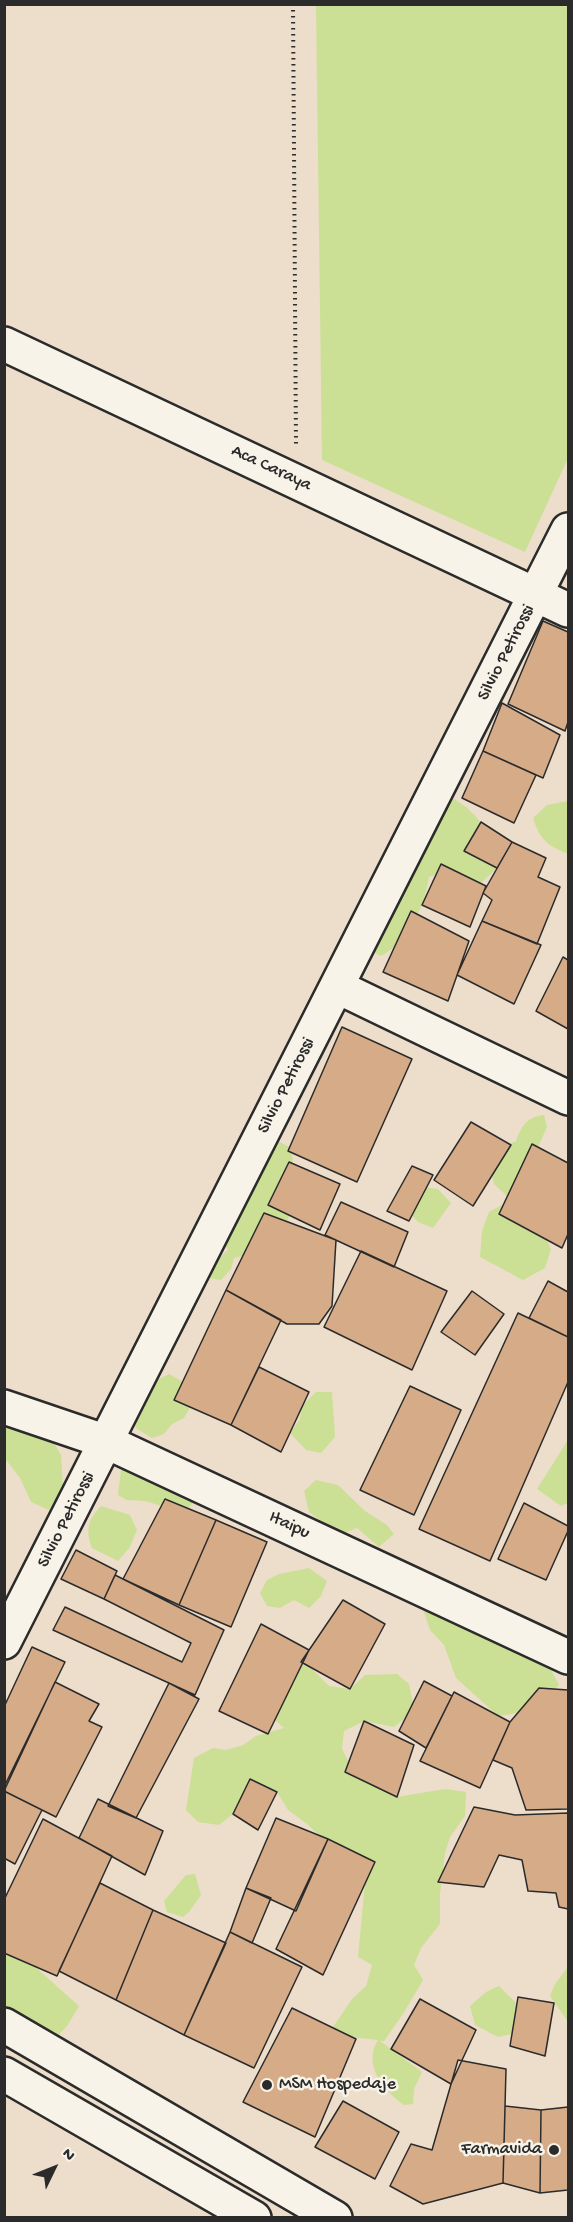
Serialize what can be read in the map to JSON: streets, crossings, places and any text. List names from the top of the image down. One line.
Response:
{"streets":{"street":["Aca Caraya","Silvio Petirossi","Itaipu"]},"crossings":[["Aca Caraya","Silvio Petirossi"],["Silvio Petirossi","Itaipu"]],"places":["MSM Hospedaje","Farmavida"],"north":"top right"}
